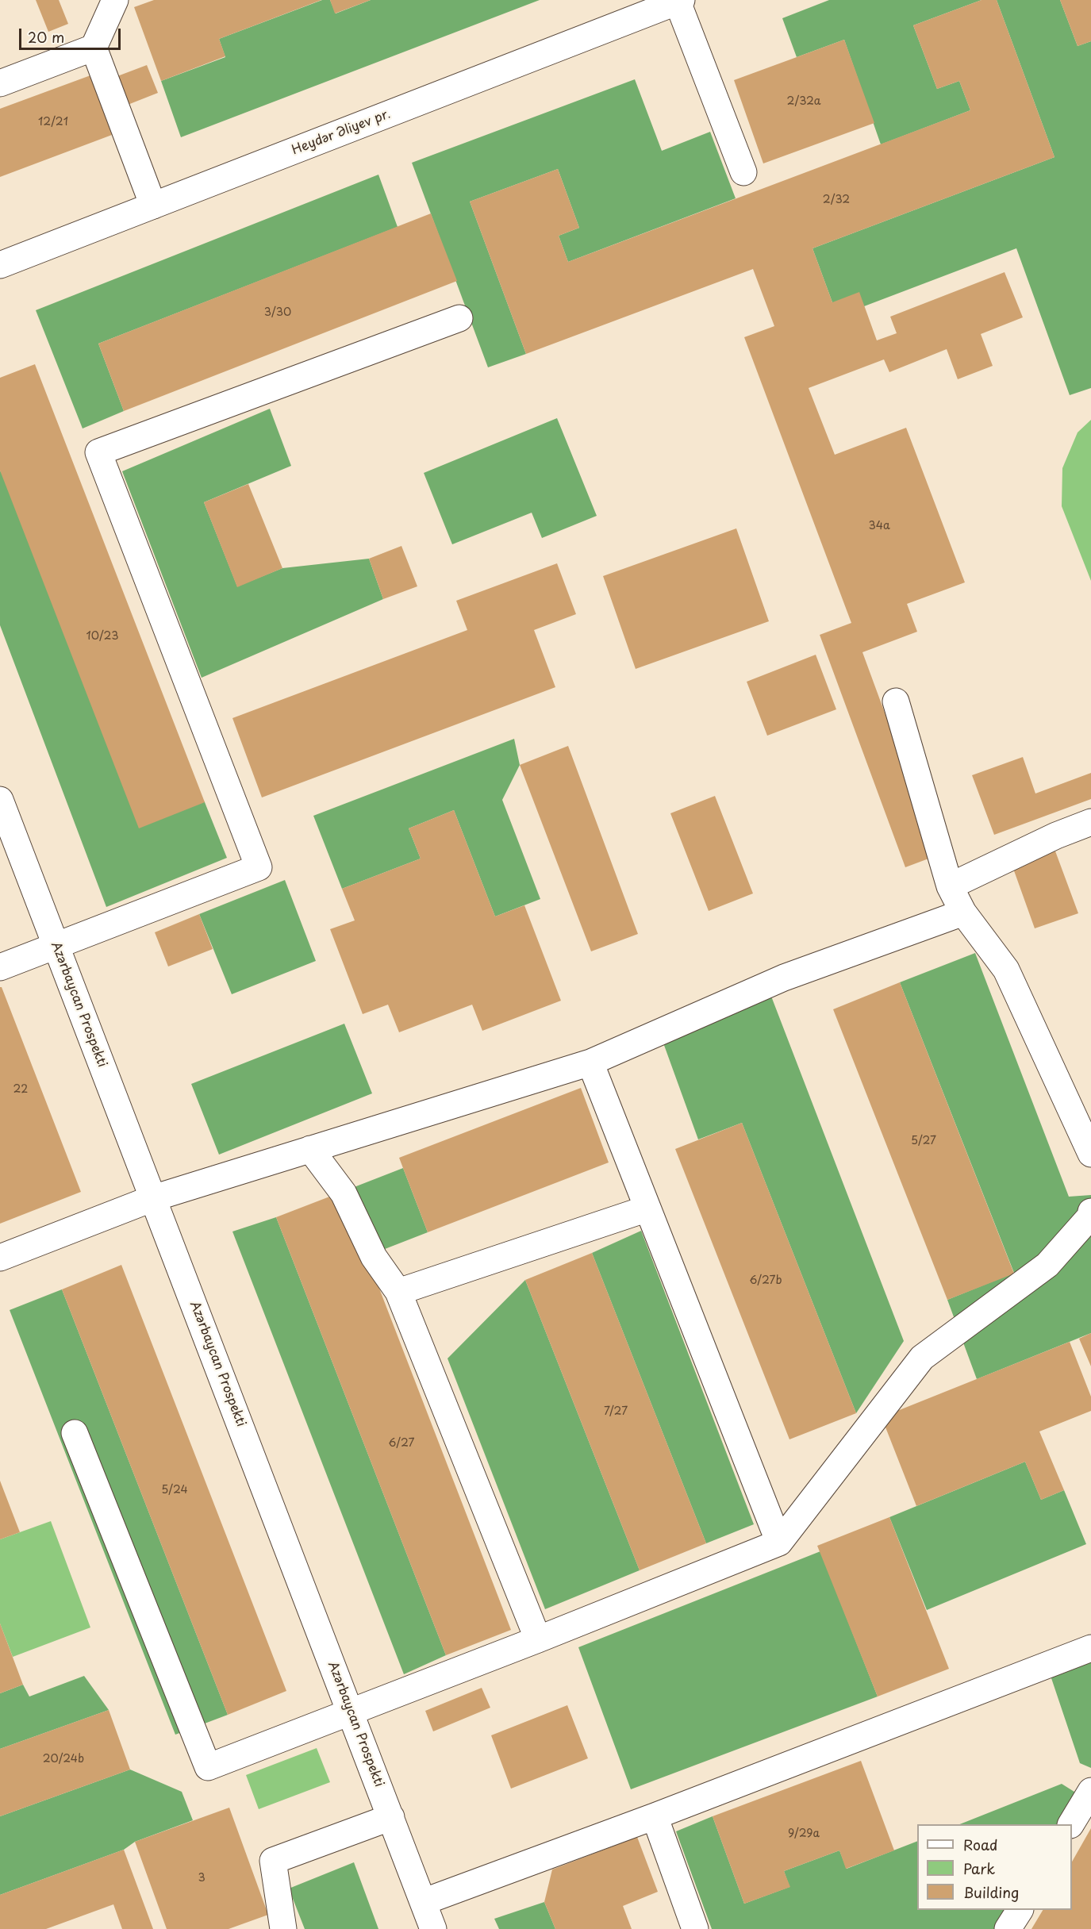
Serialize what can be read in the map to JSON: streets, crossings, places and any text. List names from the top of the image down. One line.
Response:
{"streets":{"street":["Heydər Əliyev pr.","Azərbaycan Prospekti"]},"house_numbers":["2/32a","12/21","2/32","3/30","34a","10/23","22","5/27","6/27b","7/27","6/27","5/24","20/24b","9/29a","3"],"legend":["Road","Park","Building"],"scale_bar":"20 m"}
